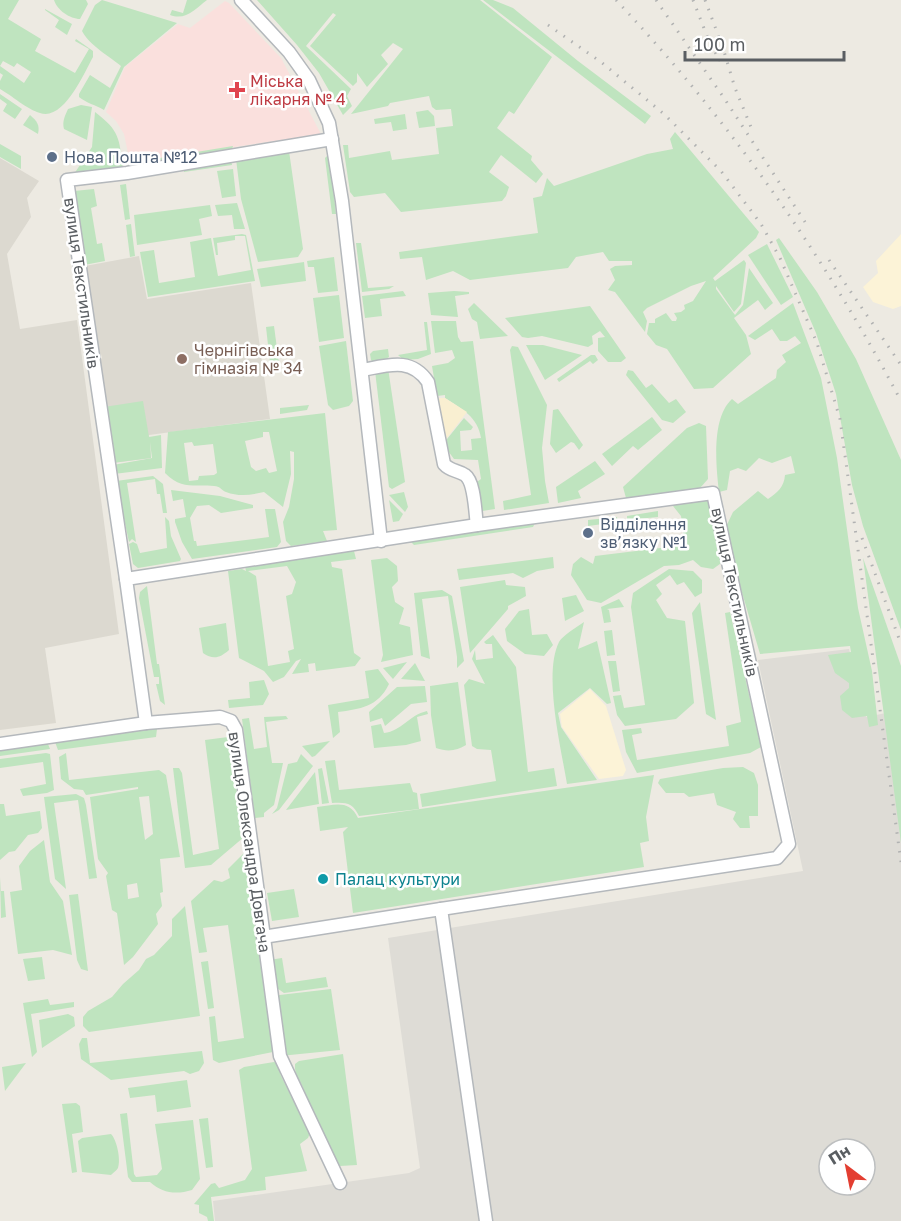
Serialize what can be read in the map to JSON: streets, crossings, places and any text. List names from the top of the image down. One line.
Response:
{"streets":{"street":["вулиця Текстильників","вулиця Олександра Довгача"]},"crossings":[["вулиця Текстильників","вулиця Олександра Довгача"]],"places":{"health":["Міська лікарня № 4"],"other":["Нова Пошта №12","Чернігівська гімназія № 34","Відділення зв’язку №1","Палац культури"]},"scale_bar":"100 m","north":"top left"}
